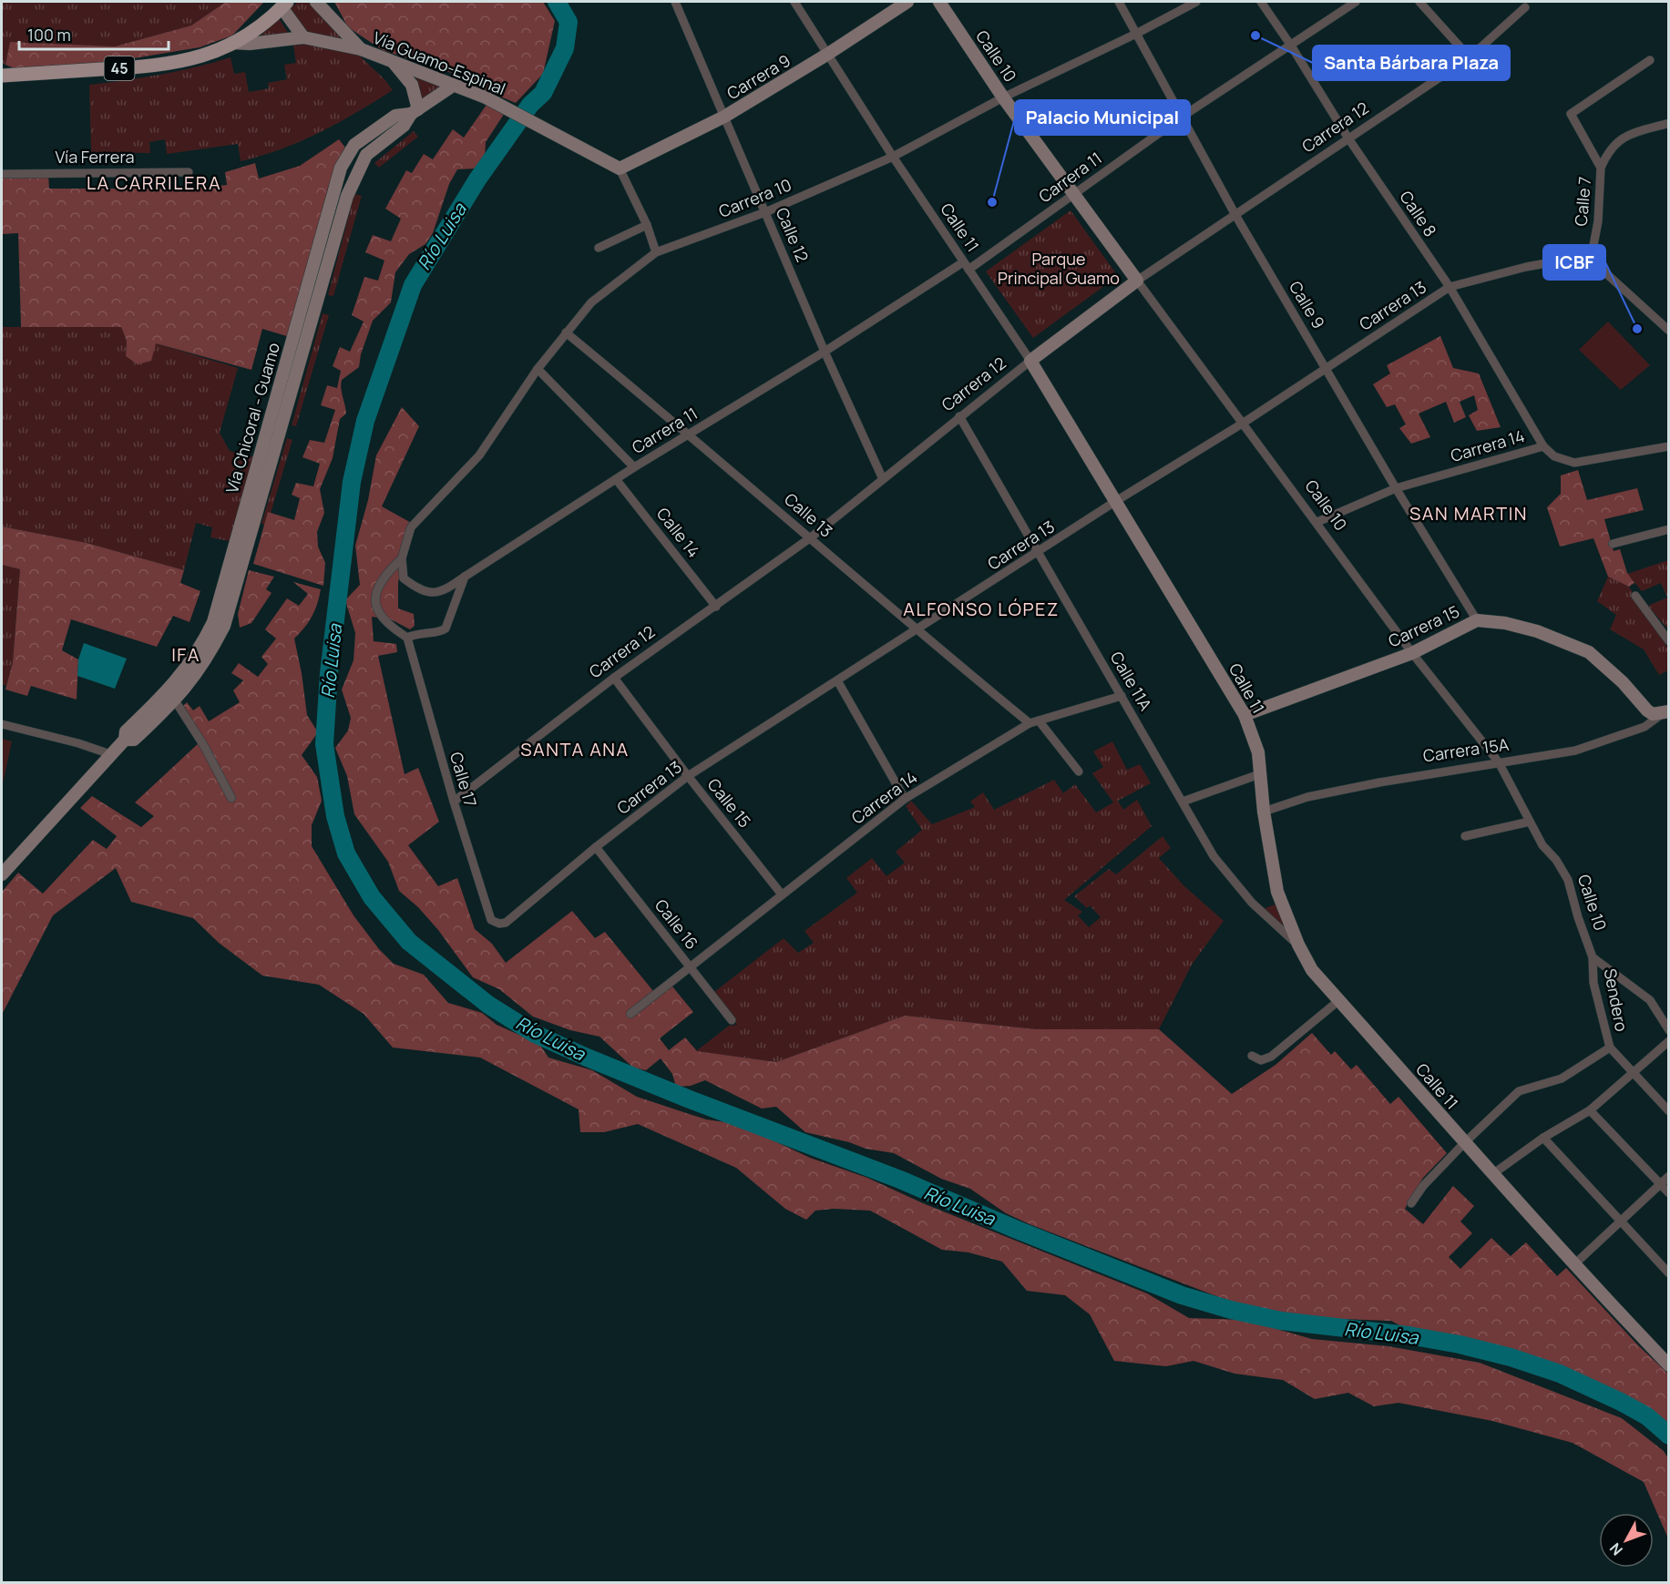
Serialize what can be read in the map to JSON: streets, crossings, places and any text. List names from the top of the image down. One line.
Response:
{"streets":{"main road":["45"],"street":["Calle 10","Vía Guamo-Espinal","Carrera 9","Carrera 12","Vía Ferrera","Carrera 11","Carrera 10","Calle 7","Calle 8","Calle 11","Calle 12","Calle 9","Carrera 13","Vía Chicoral - Guamo","Carrera 14","Calle 13","Calle 14","Carrera 15","Calle 11A","Carrera 15A","Calle 17","Calle 15","Calle 16","Sendero"]},"crossings":[["Calle 10","Carrera 12"],["Calle 10","Carrera 11"],["Calle 10","Carrera 10"],["Calle 10","Carrera 13"],["Calle 10","Carrera 14"],["Calle 10","Carrera 15"],["Calle 10","Carrera 15A"],["Calle 10","Sendero"],["Vía Guamo-Espinal","45"],["Vía Guamo-Espinal","Carrera 9"],["Vía Guamo-Espinal","Vía Chicoral - Guamo"],["Carrera 9","Calle 11"],["Carrera 9","Calle 12"],["Carrera 12","Calle 8"],["Carrera 12","Calle 11"],["Carrera 12","Calle 12"],["Carrera 12","Calle 9"],["Carrera 12","Calle 13"],["Carrera 12","Calle 14"],["Carrera 12","Calle 11A"],["Carrera 12","Calle 17"],["Carrera 12","Calle 15"],["Carrera 11","Carrera 10"],["Carrera 11","Calle 8"],["Carrera 11","Calle 11"],["Carrera 11","Calle 12"],["Carrera 11","Calle 9"],["Carrera 11","Calle 13"],["Carrera 11","Calle 14"],["Carrera 10","Calle 11"],["Carrera 10","Calle 12"],["Carrera 10","Calle 9"],["Carrera 10","Calle 13"],["Calle 7","Carrera 13"],["Calle 8","Carrera 13"],["Calle 8","Carrera 14"],["Calle 11","Carrera 13"],["Calle 11","Carrera 15"],["Calle 11","Calle 11A"],["Calle 11","Carrera 15A"],["Calle 9","Carrera 13"],["Calle 9","Carrera 14"],["Calle 9","Carrera 15"],["Carrera 13","Calle 13"],["Carrera 13","Calle 11A"],["Carrera 13","Calle 17"],["Carrera 13","Calle 15"],["Carrera 13","Calle 16"],["Carrera 14","Calle 13"],["Carrera 14","Calle 11A"],["Carrera 14","Calle 15"],["Carrera 14","Calle 16"],["Carrera 15","Carrera 15A"]],"districts":["LA CARRILERA","SAN MARTIN","ALFONSO LÓPEZ","IFA","SANTA ANA"],"water":["Río Luisa"],"parks":["Parque Principal Guamo"],"places":["Santa Bárbara Plaza","Palacio Municipal","ICBF"],"scale_bar":"100 m","north":"bottom left"}
